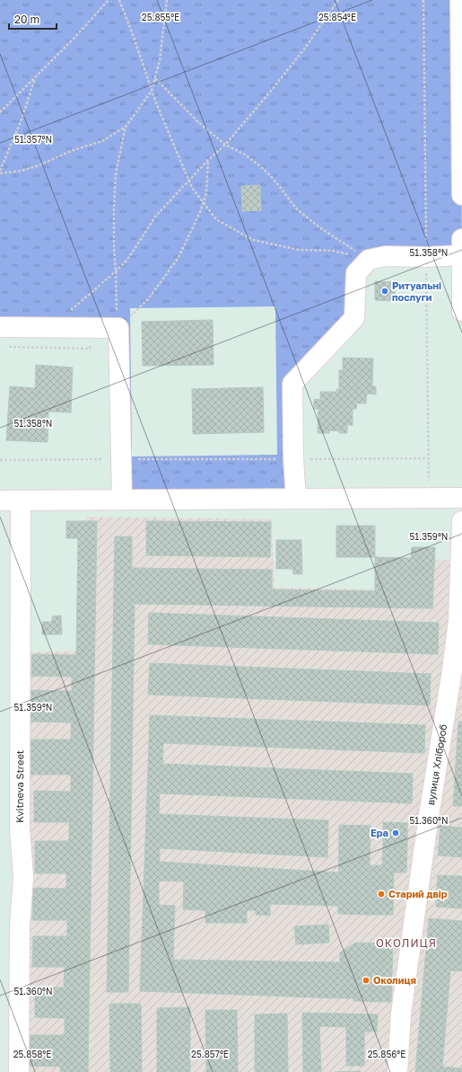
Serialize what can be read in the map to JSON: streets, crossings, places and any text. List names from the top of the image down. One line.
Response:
{"streets":{"street":["вулиця Хлібороб","Kvitneva Street"]},"districts":["ОКОЛИЦЯ"],"places":["Ритуальні послуги","Ера","Старий двір","Околиця"],"scale_bar":"20 m","coordinates":["25.855°E","25.854°E","51.357°N","51.358°N","51.359°N","51.360°N","25.858°E","25.857°E","25.856°E"]}
